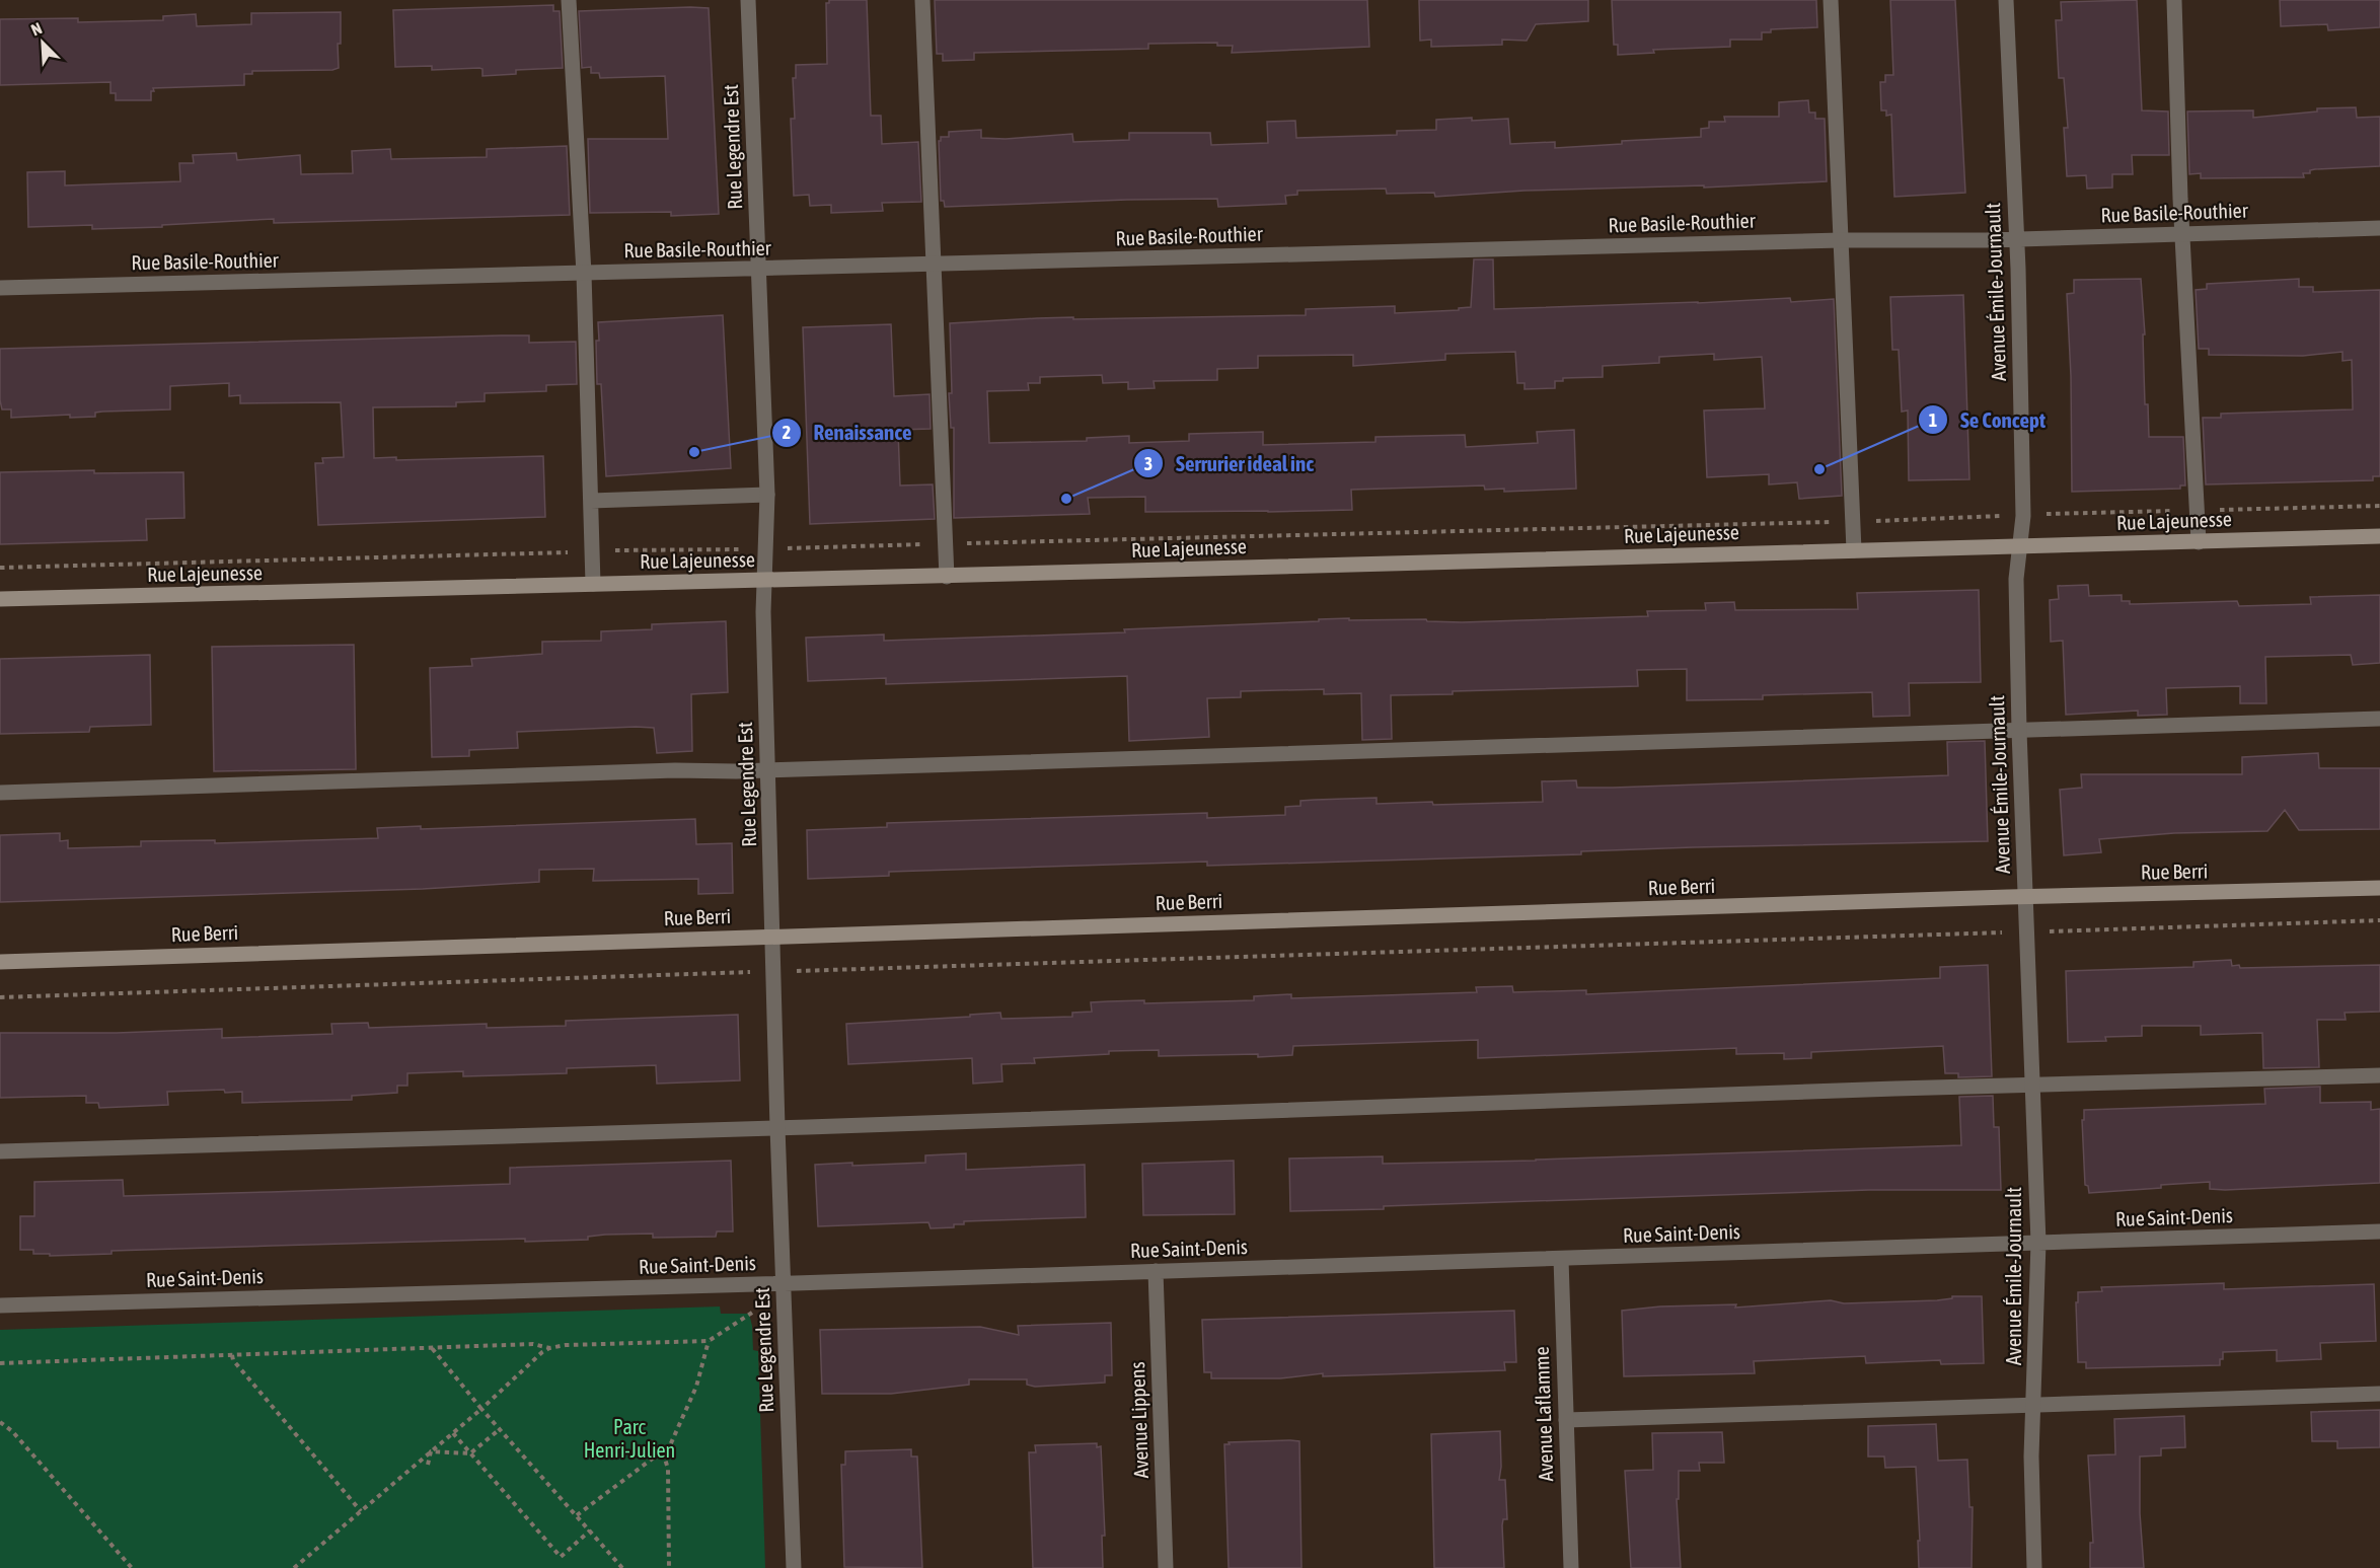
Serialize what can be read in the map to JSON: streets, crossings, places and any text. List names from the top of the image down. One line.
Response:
{"streets":{"main road":["Rue Lajeunesse","Rue Berri"],"street":["Rue Legendre Est","Rue Basile-Routhier","Avenue Émile-Journault","Rue Saint-Denis","Avenue Laflamme","Avenue Lippens"]},"crossings":[["Rue Legendre Est","Rue Basile-Routhier"],["Rue Legendre Est","Rue Lajeunesse"],["Rue Legendre Est","Rue Berri"],["Rue Legendre Est","Rue Saint-Denis"],["Rue Basile-Routhier","Avenue Émile-Journault"],["Avenue Émile-Journault","Rue Lajeunesse"],["Avenue Émile-Journault","Rue Berri"],["Avenue Émile-Journault","Rue Saint-Denis"],["Rue Saint-Denis","Avenue Laflamme"],["Rue Saint-Denis","Avenue Lippens"]],"parks":["Parc Henri-Julien"],"places":["Renaissance","Se Concept","Serrurier ideal inc"],"north":"top left"}
